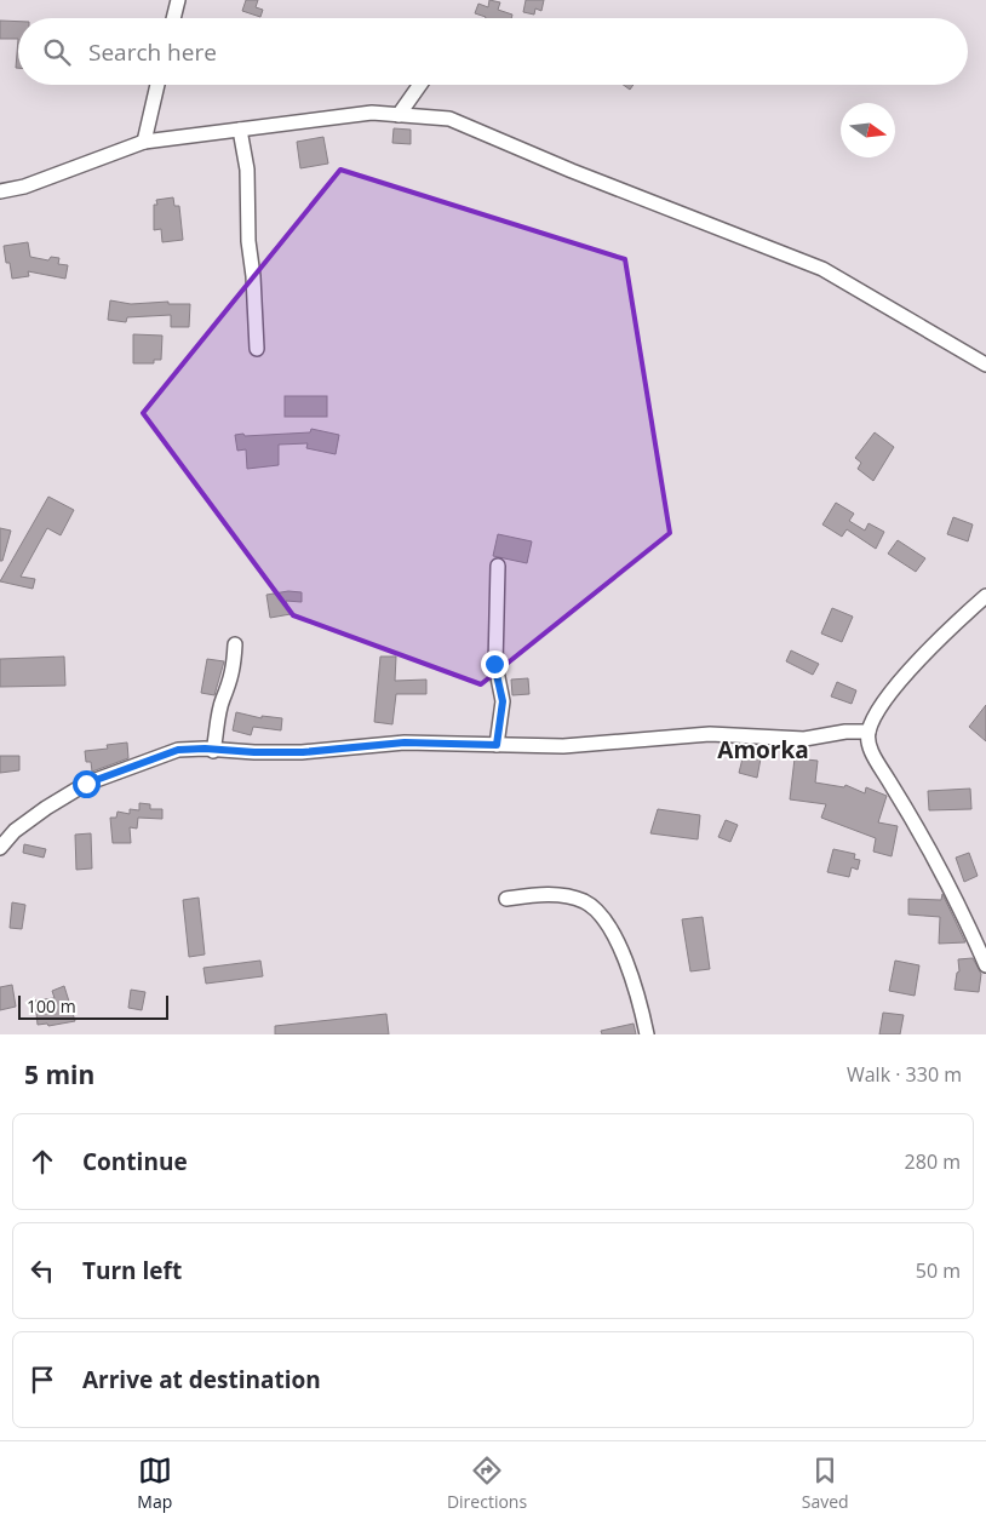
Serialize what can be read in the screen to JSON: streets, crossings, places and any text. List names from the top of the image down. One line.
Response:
{"districts":["Amorka"],"scale_bar":"100 m","north":"right","page":{"search":"Search here","scale":"100 m","heading":["5 min","Walk · 330 m"],"list":[["Continue","280 m"],["Turn left","50 m"],"Arrive at destination"],"nav":["Map","Directions","Saved"]}}
